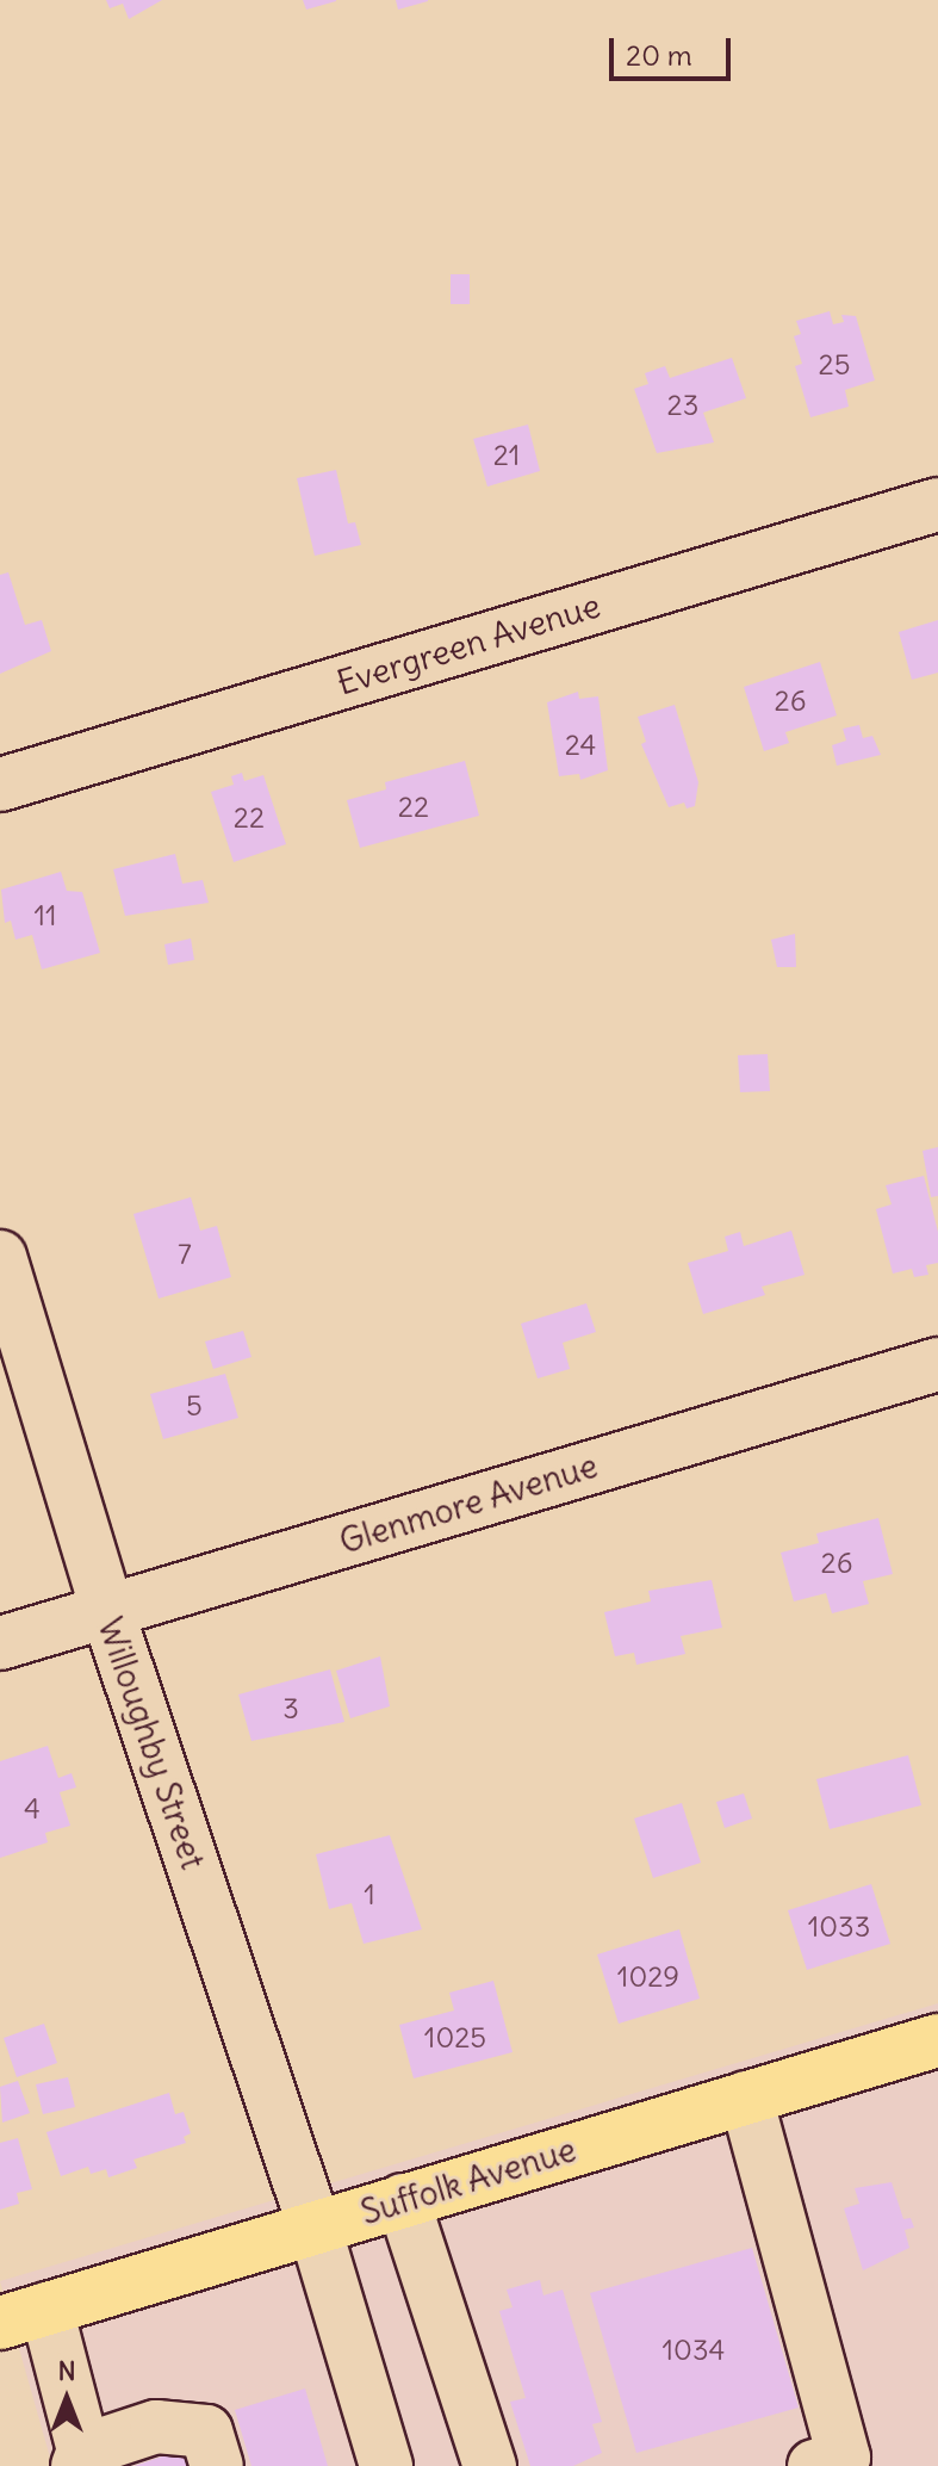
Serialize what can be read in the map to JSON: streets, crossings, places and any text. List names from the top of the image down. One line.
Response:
{"streets":{"main road":["Suffolk Avenue"],"street":["Evergreen Avenue","Glenmore Avenue","Willoughby Street"]},"crossings":[["Glenmore Avenue","Willoughby Street"],["Willoughby Street","Suffolk Avenue"]],"house_numbers":["25","23","21","26","24","22","22","11","7","5","26","3","4","1","1033","1029","1025","1034"],"scale_bar":"20 m","north":"top"}
